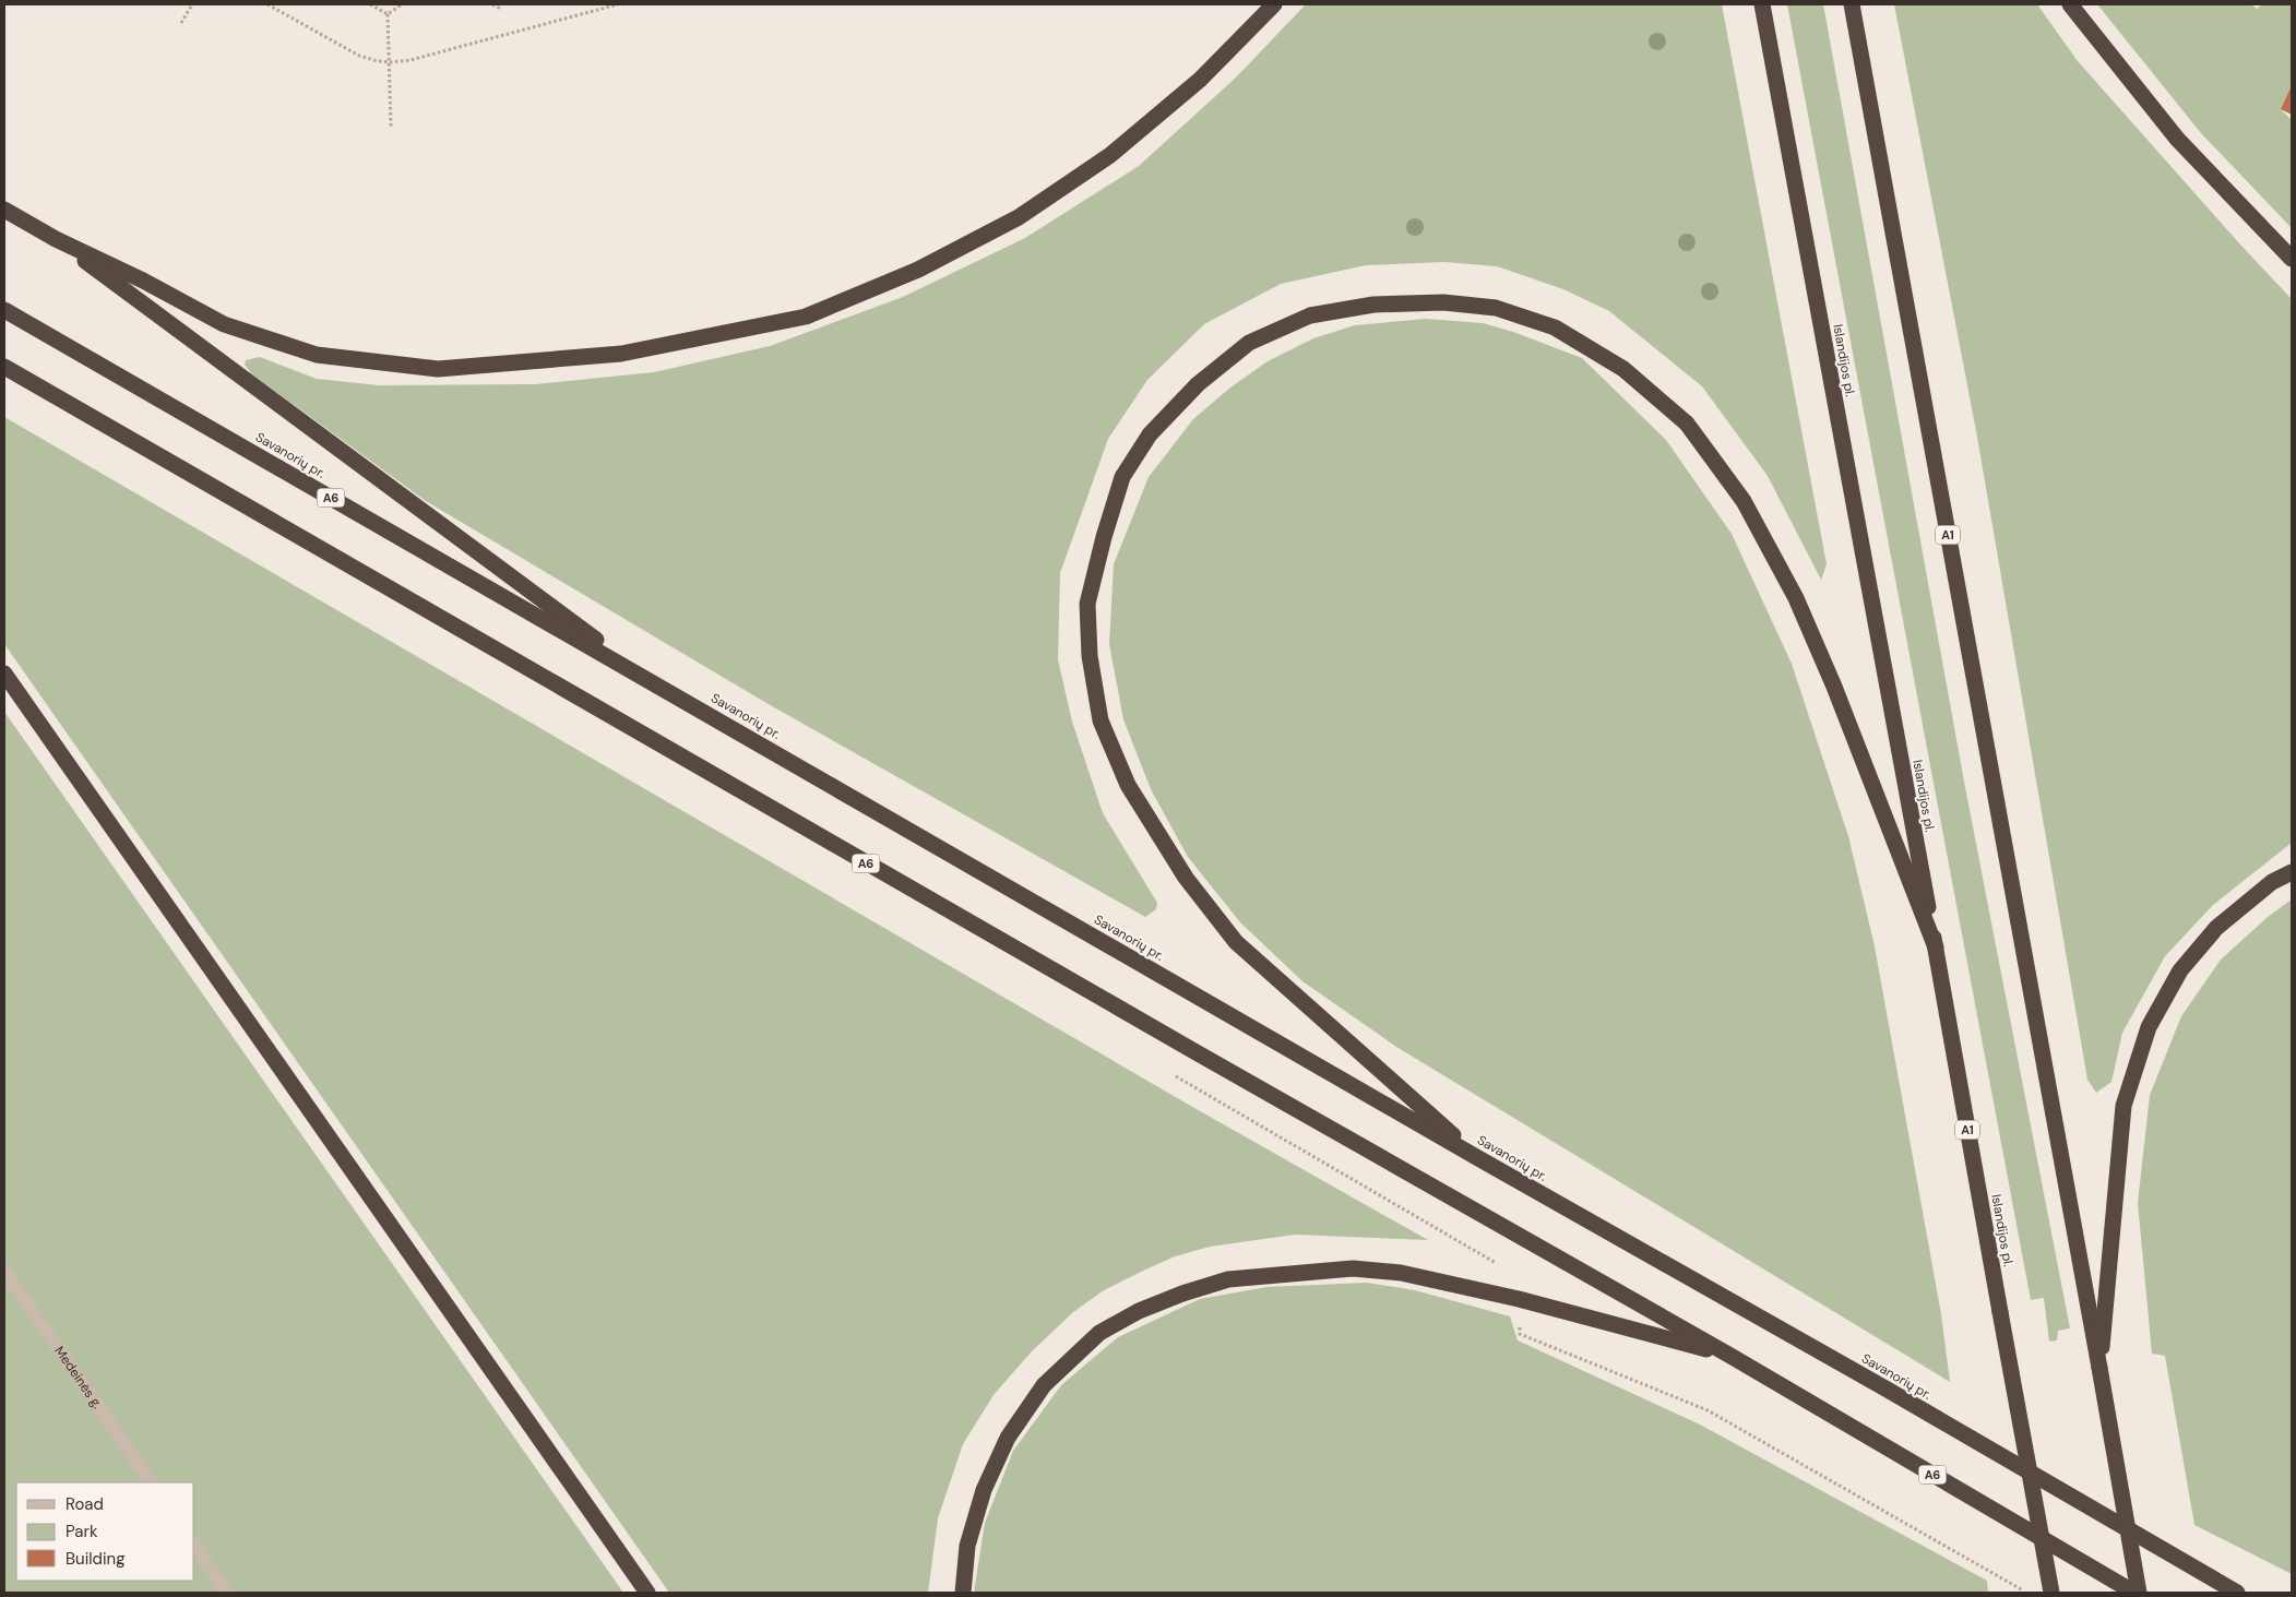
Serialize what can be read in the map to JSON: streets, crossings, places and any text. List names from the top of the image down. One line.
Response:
{"streets":{"highway":["Islandijos pl.","Savanorių pr.","A6","A1"],"street":["Medeinės g."]},"legend":["Road","Park","Building"]}
